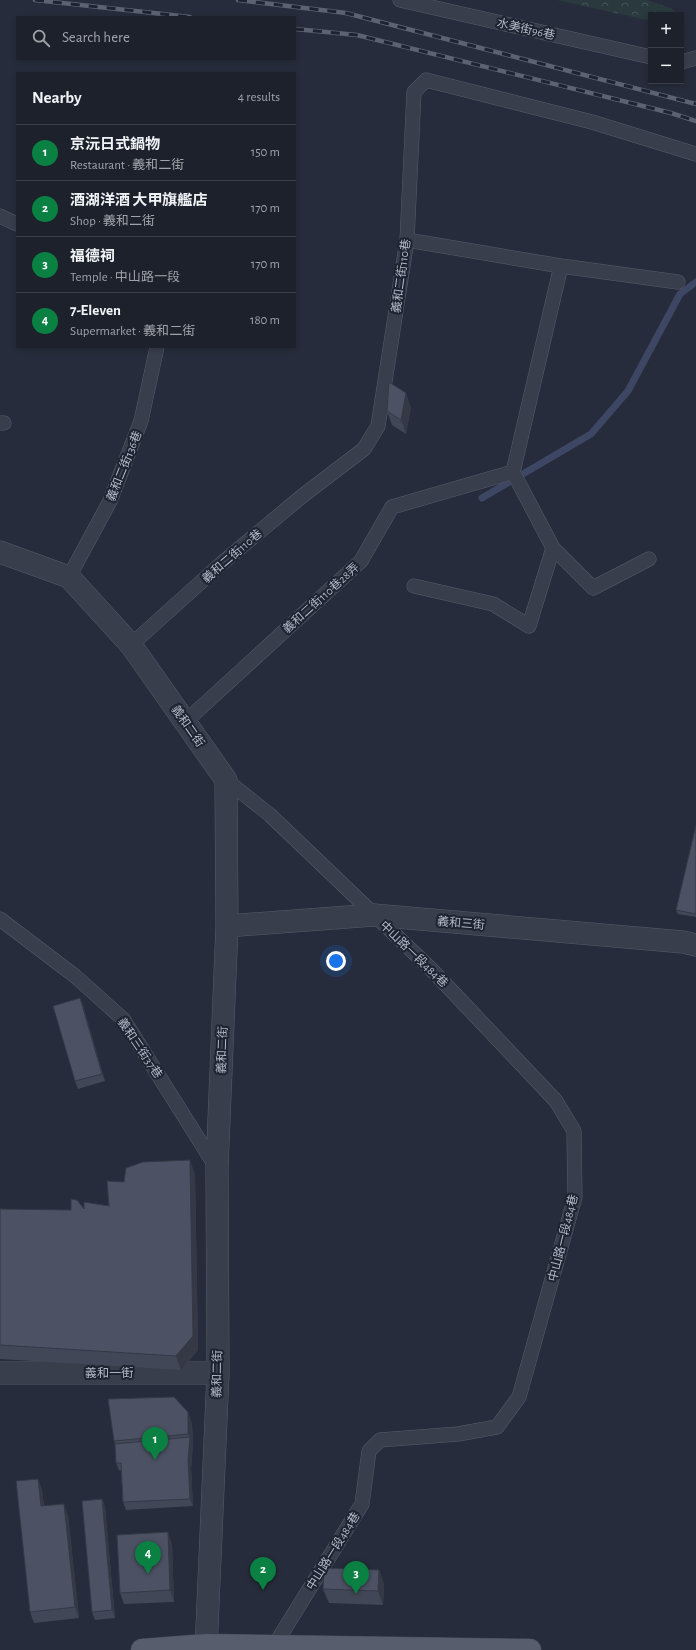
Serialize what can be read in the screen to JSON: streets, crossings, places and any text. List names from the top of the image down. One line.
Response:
{"streets":{"street":["義和二街","義和三街","義和一街"],"lane":["水美街96巷","義和二街110巷","義和二街136巷","義和二街110巷28弄","中山路一段484巷","義和三街37巷"]},"crossings":[["義和二街110巷","義和二街"],["義和二街136巷","義和二街"],["義和二街110巷28弄","義和二街"],["義和二街","義和三街"],["義和二街","中山路一段484巷"],["義和二街","義和三街37巷"],["義和二街","義和一街"],["義和三街","中山路一段484巷"]],"page":{"map_buttons":["+","−"],"search":"Search here","heading":["Nearby","4 results"],"list":[{"mark":"1","name":"京沅日式鍋物","note":"Restaurant · 義和二街","value":"150 m"},{"mark":"2","name":"酒湖洋酒 大甲旗艦店","note":"Shop · 義和二街","value":"170 m"},{"mark":"3","name":"福德祠","note":"Temple · 中山路一段","value":"170 m"},{"mark":"4","name":"7-Eleven","note":"Supermarket · 義和二街","value":"180 m"}],"pins":["1","4","2","3"]}}
